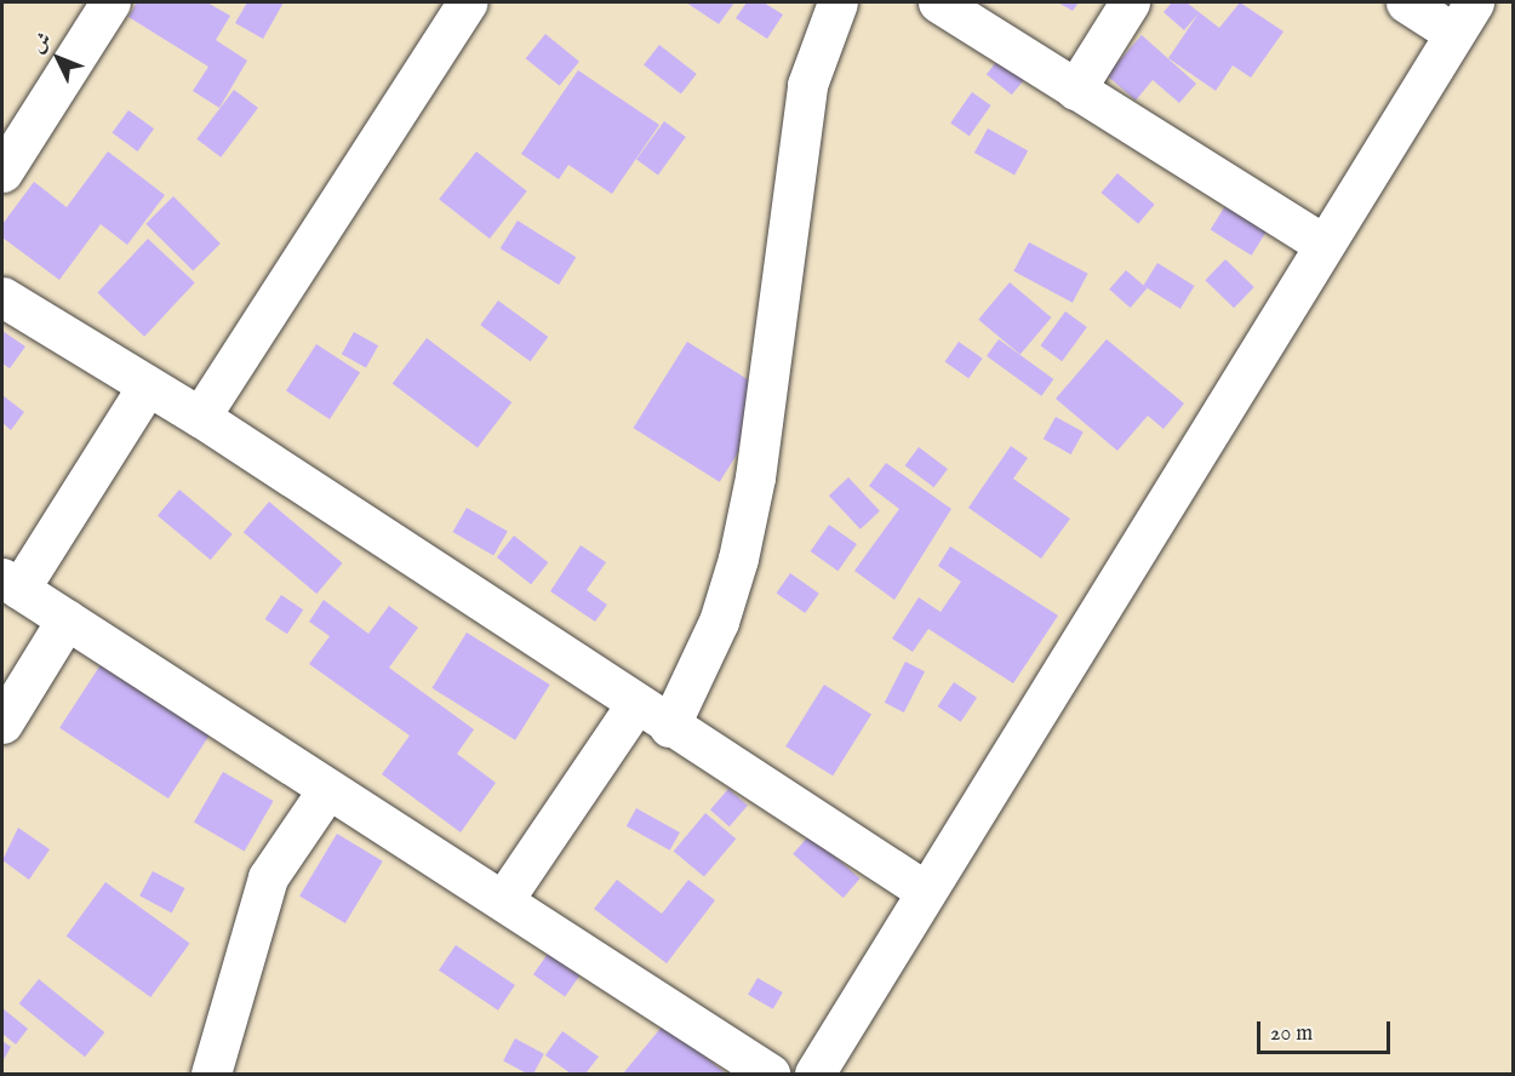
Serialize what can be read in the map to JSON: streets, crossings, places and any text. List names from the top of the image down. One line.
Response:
{"scale_bar":"20 m","north":"top left"}
